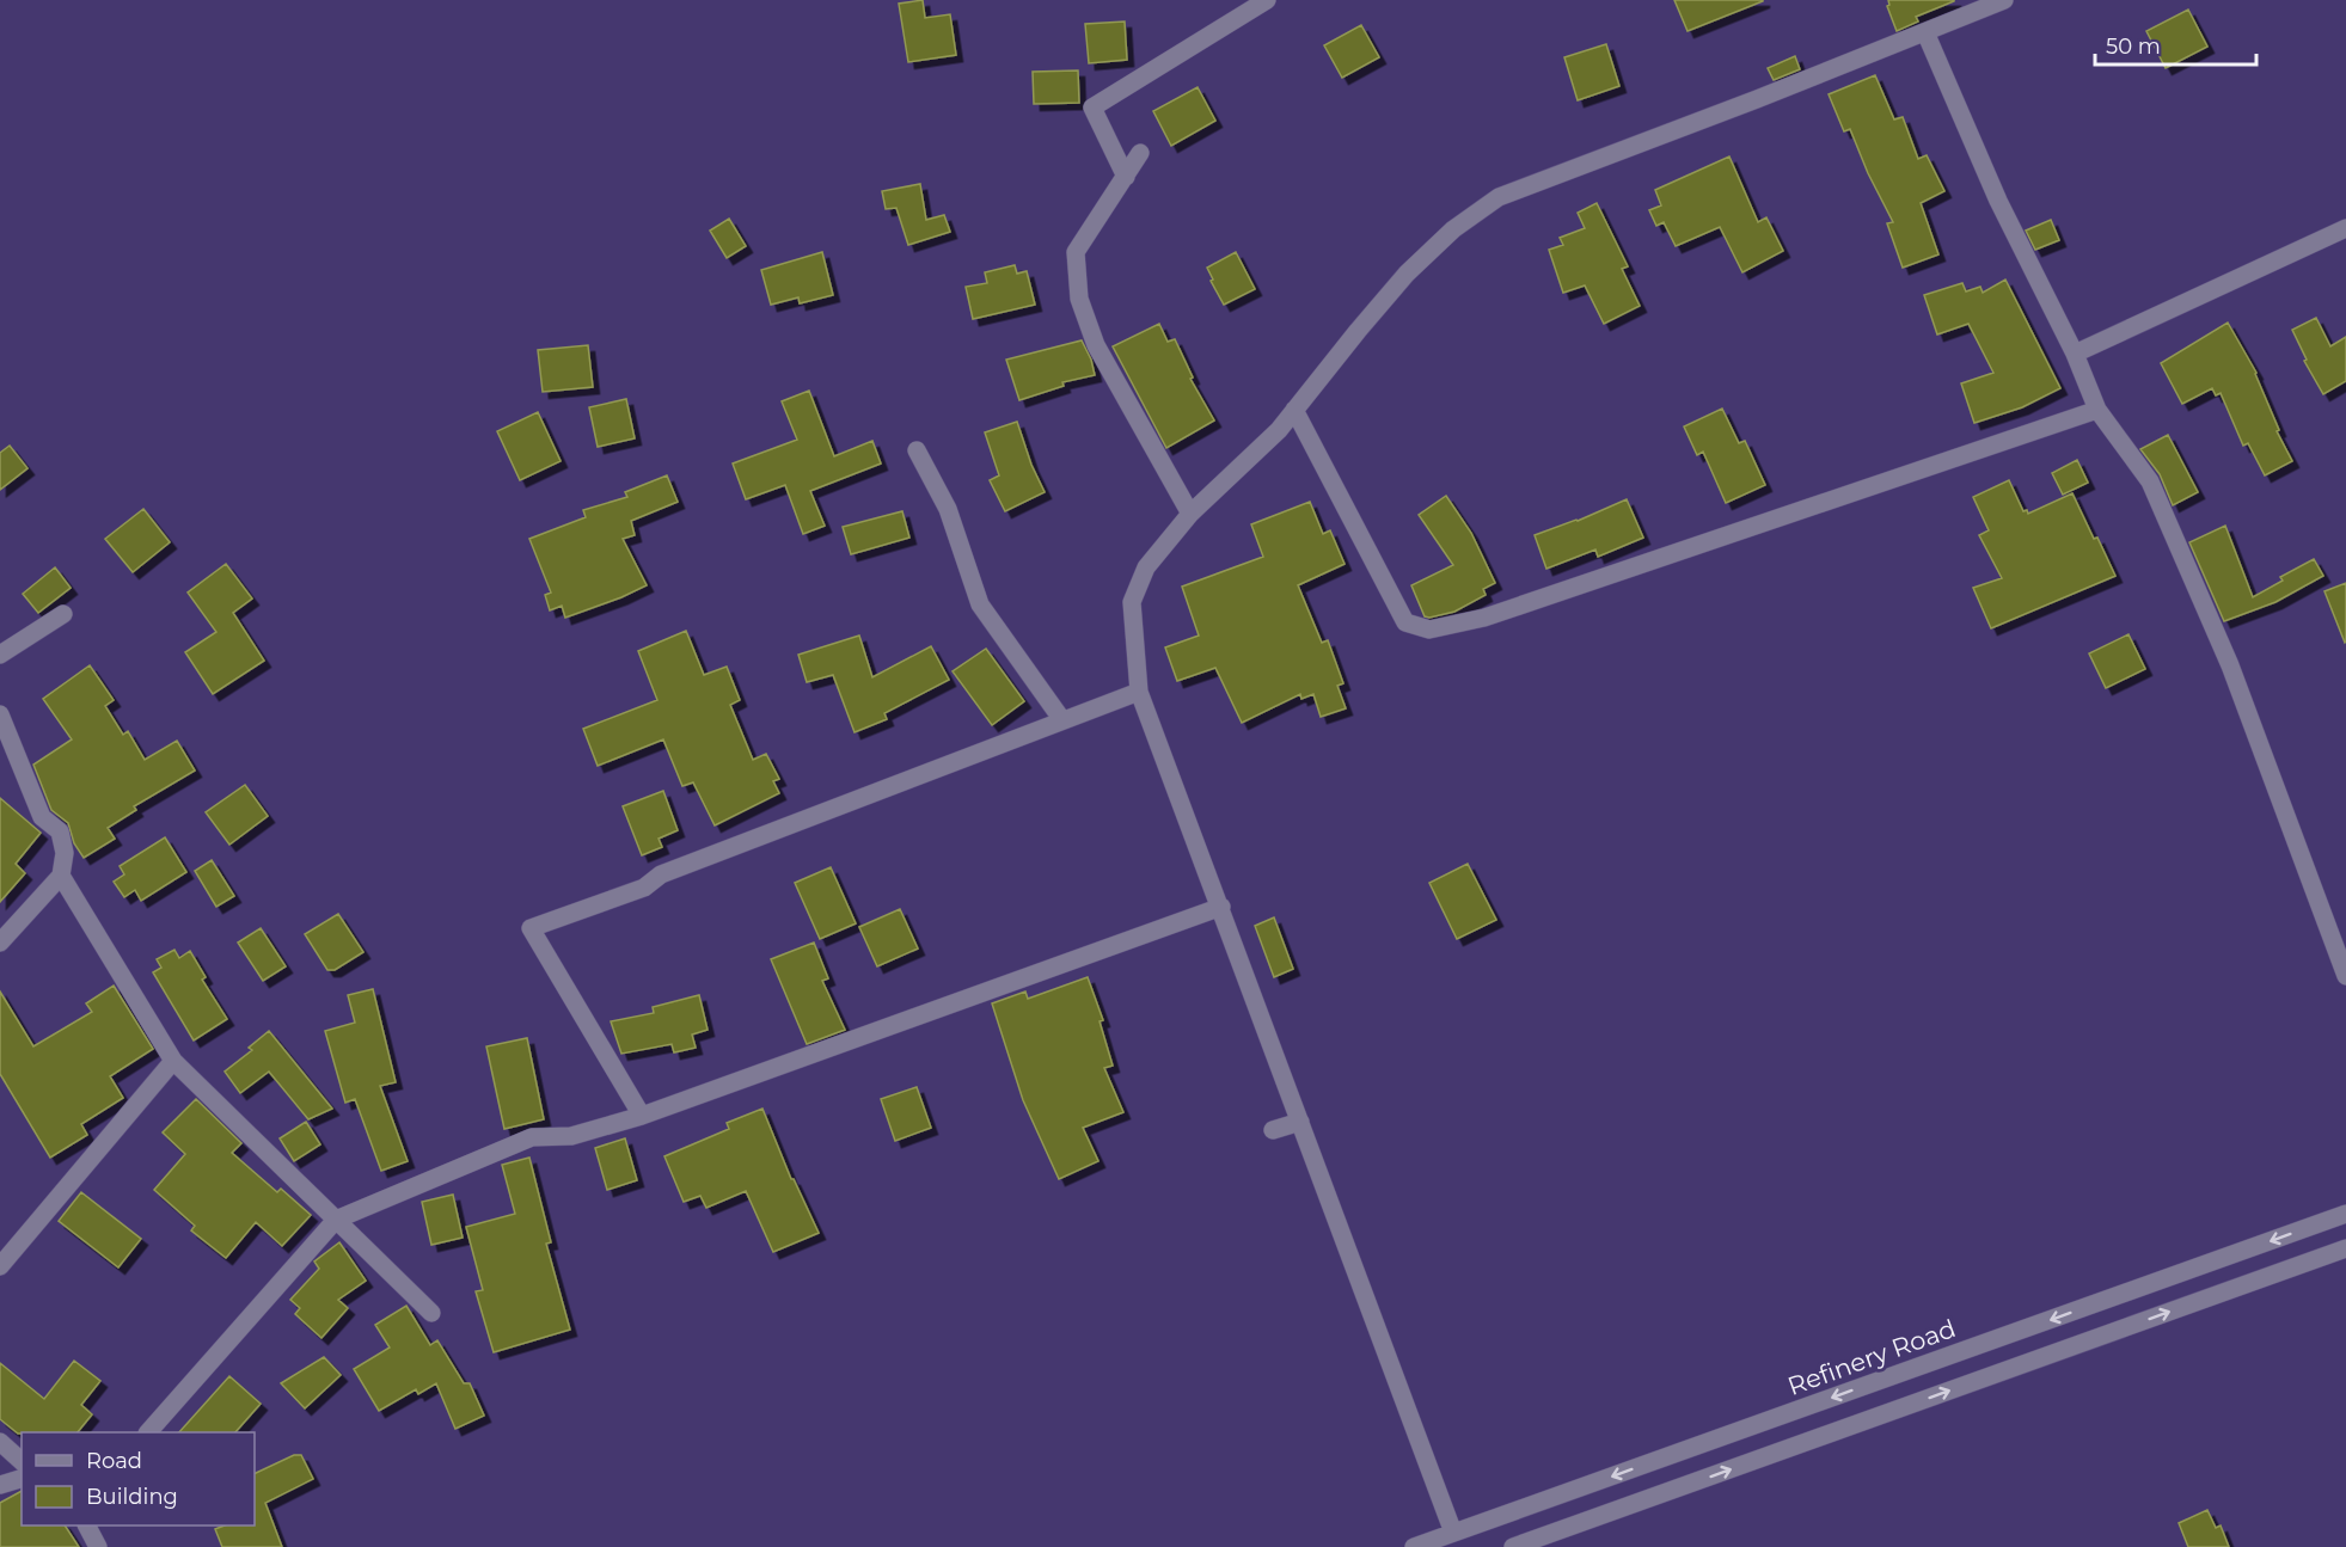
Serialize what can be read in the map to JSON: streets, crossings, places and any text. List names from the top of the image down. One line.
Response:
{"streets":{"street":["Refinery Road"]},"legend":["Road","Building"],"scale_bar":"50 m"}
